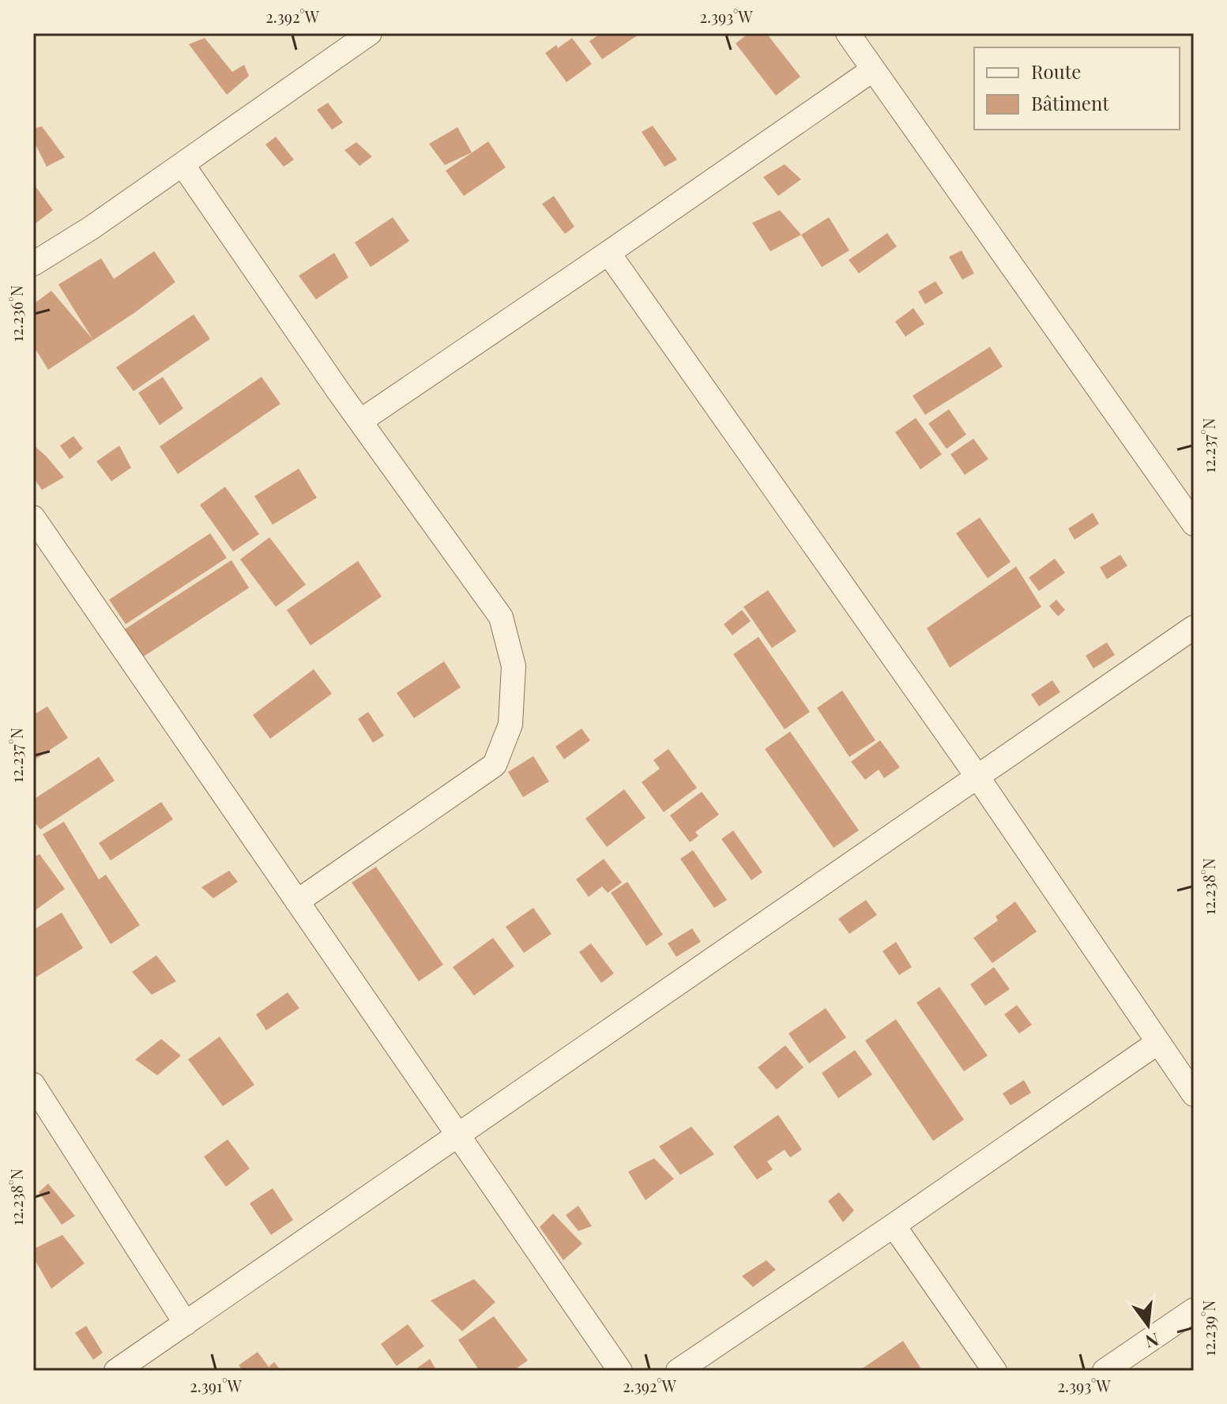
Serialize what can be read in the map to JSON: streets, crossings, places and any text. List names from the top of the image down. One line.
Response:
{"legend":["Route","Bâtiment"],"north":"bottom","coordinates":["2.392°W","2.393°W","12.236°N","12.237°N","12.238°N","12.239°N","2.391°W"]}
